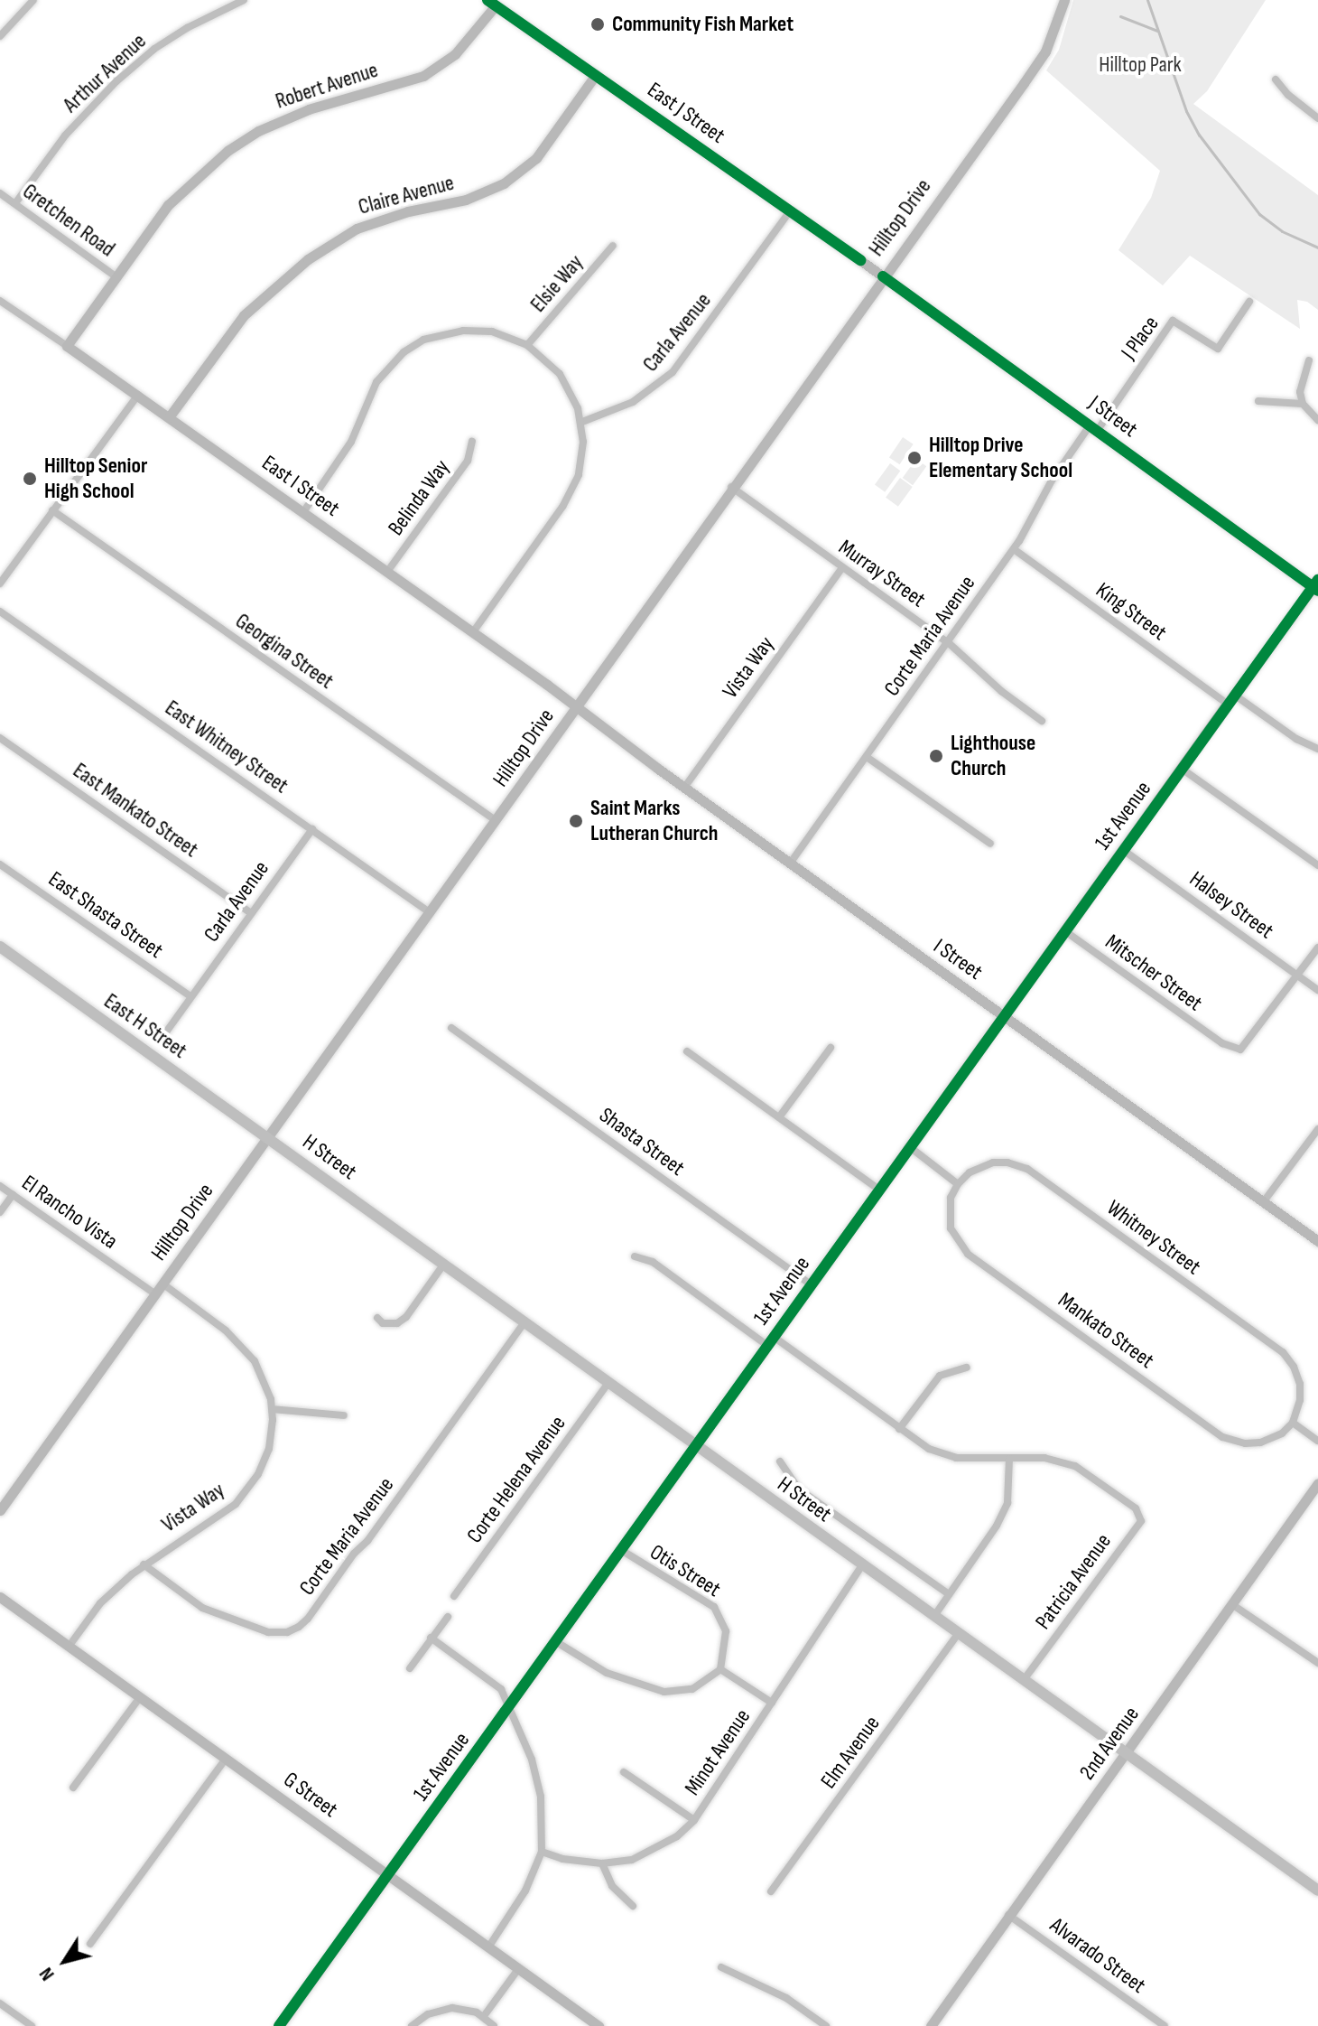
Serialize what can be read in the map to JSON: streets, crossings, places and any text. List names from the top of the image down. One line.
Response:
{"streets":{"main road":["East H Street","H Street"],"street":["Arthur Avenue","Robert Avenue","East J Street","Claire Avenue","Hilltop Drive","Gretchen Road","Elsie Way","Carla Avenue","J Place","J Street","East I Street","Belinda Way","Murray Street","King Street","Corte Maria Avenue","Georgina Street","Vista Way","East Whitney Street","East Mankato Street","1st Avenue","Halsey Street","East Shasta Street","I Street","Mitscher Street","Shasta Street","El Rancho Vista","Whitney Street","Mankato Street","Corte Helena Avenue","Otis Street","Patricia Avenue","2nd Avenue","Minot Avenue","Elm Avenue","G Street","Alvarado Street"]},"crossings":[["Arthur Avenue","Gretchen Road"],["Robert Avenue","East J Street"],["Robert Avenue","Gretchen Road"],["Robert Avenue","East I Street"],["East J Street","Claire Avenue"],["East J Street","Hilltop Drive"],["East J Street","Carla Avenue"],["East J Street","J Street"],["Claire Avenue","East I Street"],["Hilltop Drive","J Street"],["Hilltop Drive","East I Street"],["Hilltop Drive","Murray Street"],["Hilltop Drive","Georgina Street"],["Hilltop Drive","Vista Way"],["Hilltop Drive","East Whitney Street"],["Hilltop Drive","I Street"],["Hilltop Drive","East H Street"],["Hilltop Drive","H Street"],["Hilltop Drive","El Rancho Vista"],["Carla Avenue","East Whitney Street"],["Carla Avenue","East Mankato Street"],["Carla Avenue","East Shasta Street"],["J Place","J Street"],["J Place","Corte Maria Avenue"],["J Street","Corte Maria Avenue"],["J Street","1st Avenue"],["East I Street","Belinda Way"],["East I Street","I Street"],["Murray Street","Corte Maria Avenue"],["Murray Street","Vista Way"],["King Street","Corte Maria Avenue"],["King Street","1st Avenue"],["Corte Maria Avenue","Vista Way"],["Corte Maria Avenue","I Street"],["Corte Maria Avenue","H Street"],["Vista Way","I Street"],["Vista Way","G Street"],["1st Avenue","Halsey Street"],["1st Avenue","I Street"],["1st Avenue","Mitscher Street"],["1st Avenue","Shasta Street"],["1st Avenue","H Street"],["1st Avenue","Otis Street"],["1st Avenue","G Street"],["Halsey Street","Mitscher Street"],["East H Street","H Street"],["H Street","Corte Helena Avenue"],["H Street","Patricia Avenue"],["H Street","2nd Avenue"],["H Street","Minot Avenue"],["H Street","Elm Avenue"],["Whitney Street","Mankato Street"],["2nd Avenue","Alvarado Street"]],"parks":["Hilltop Park"],"places":["Community Fish Market","Hilltop Drive Elementary School","Hilltop Senior High School","Lighthouse Church","Saint Marks Lutheran Church"],"north":"bottom left"}
